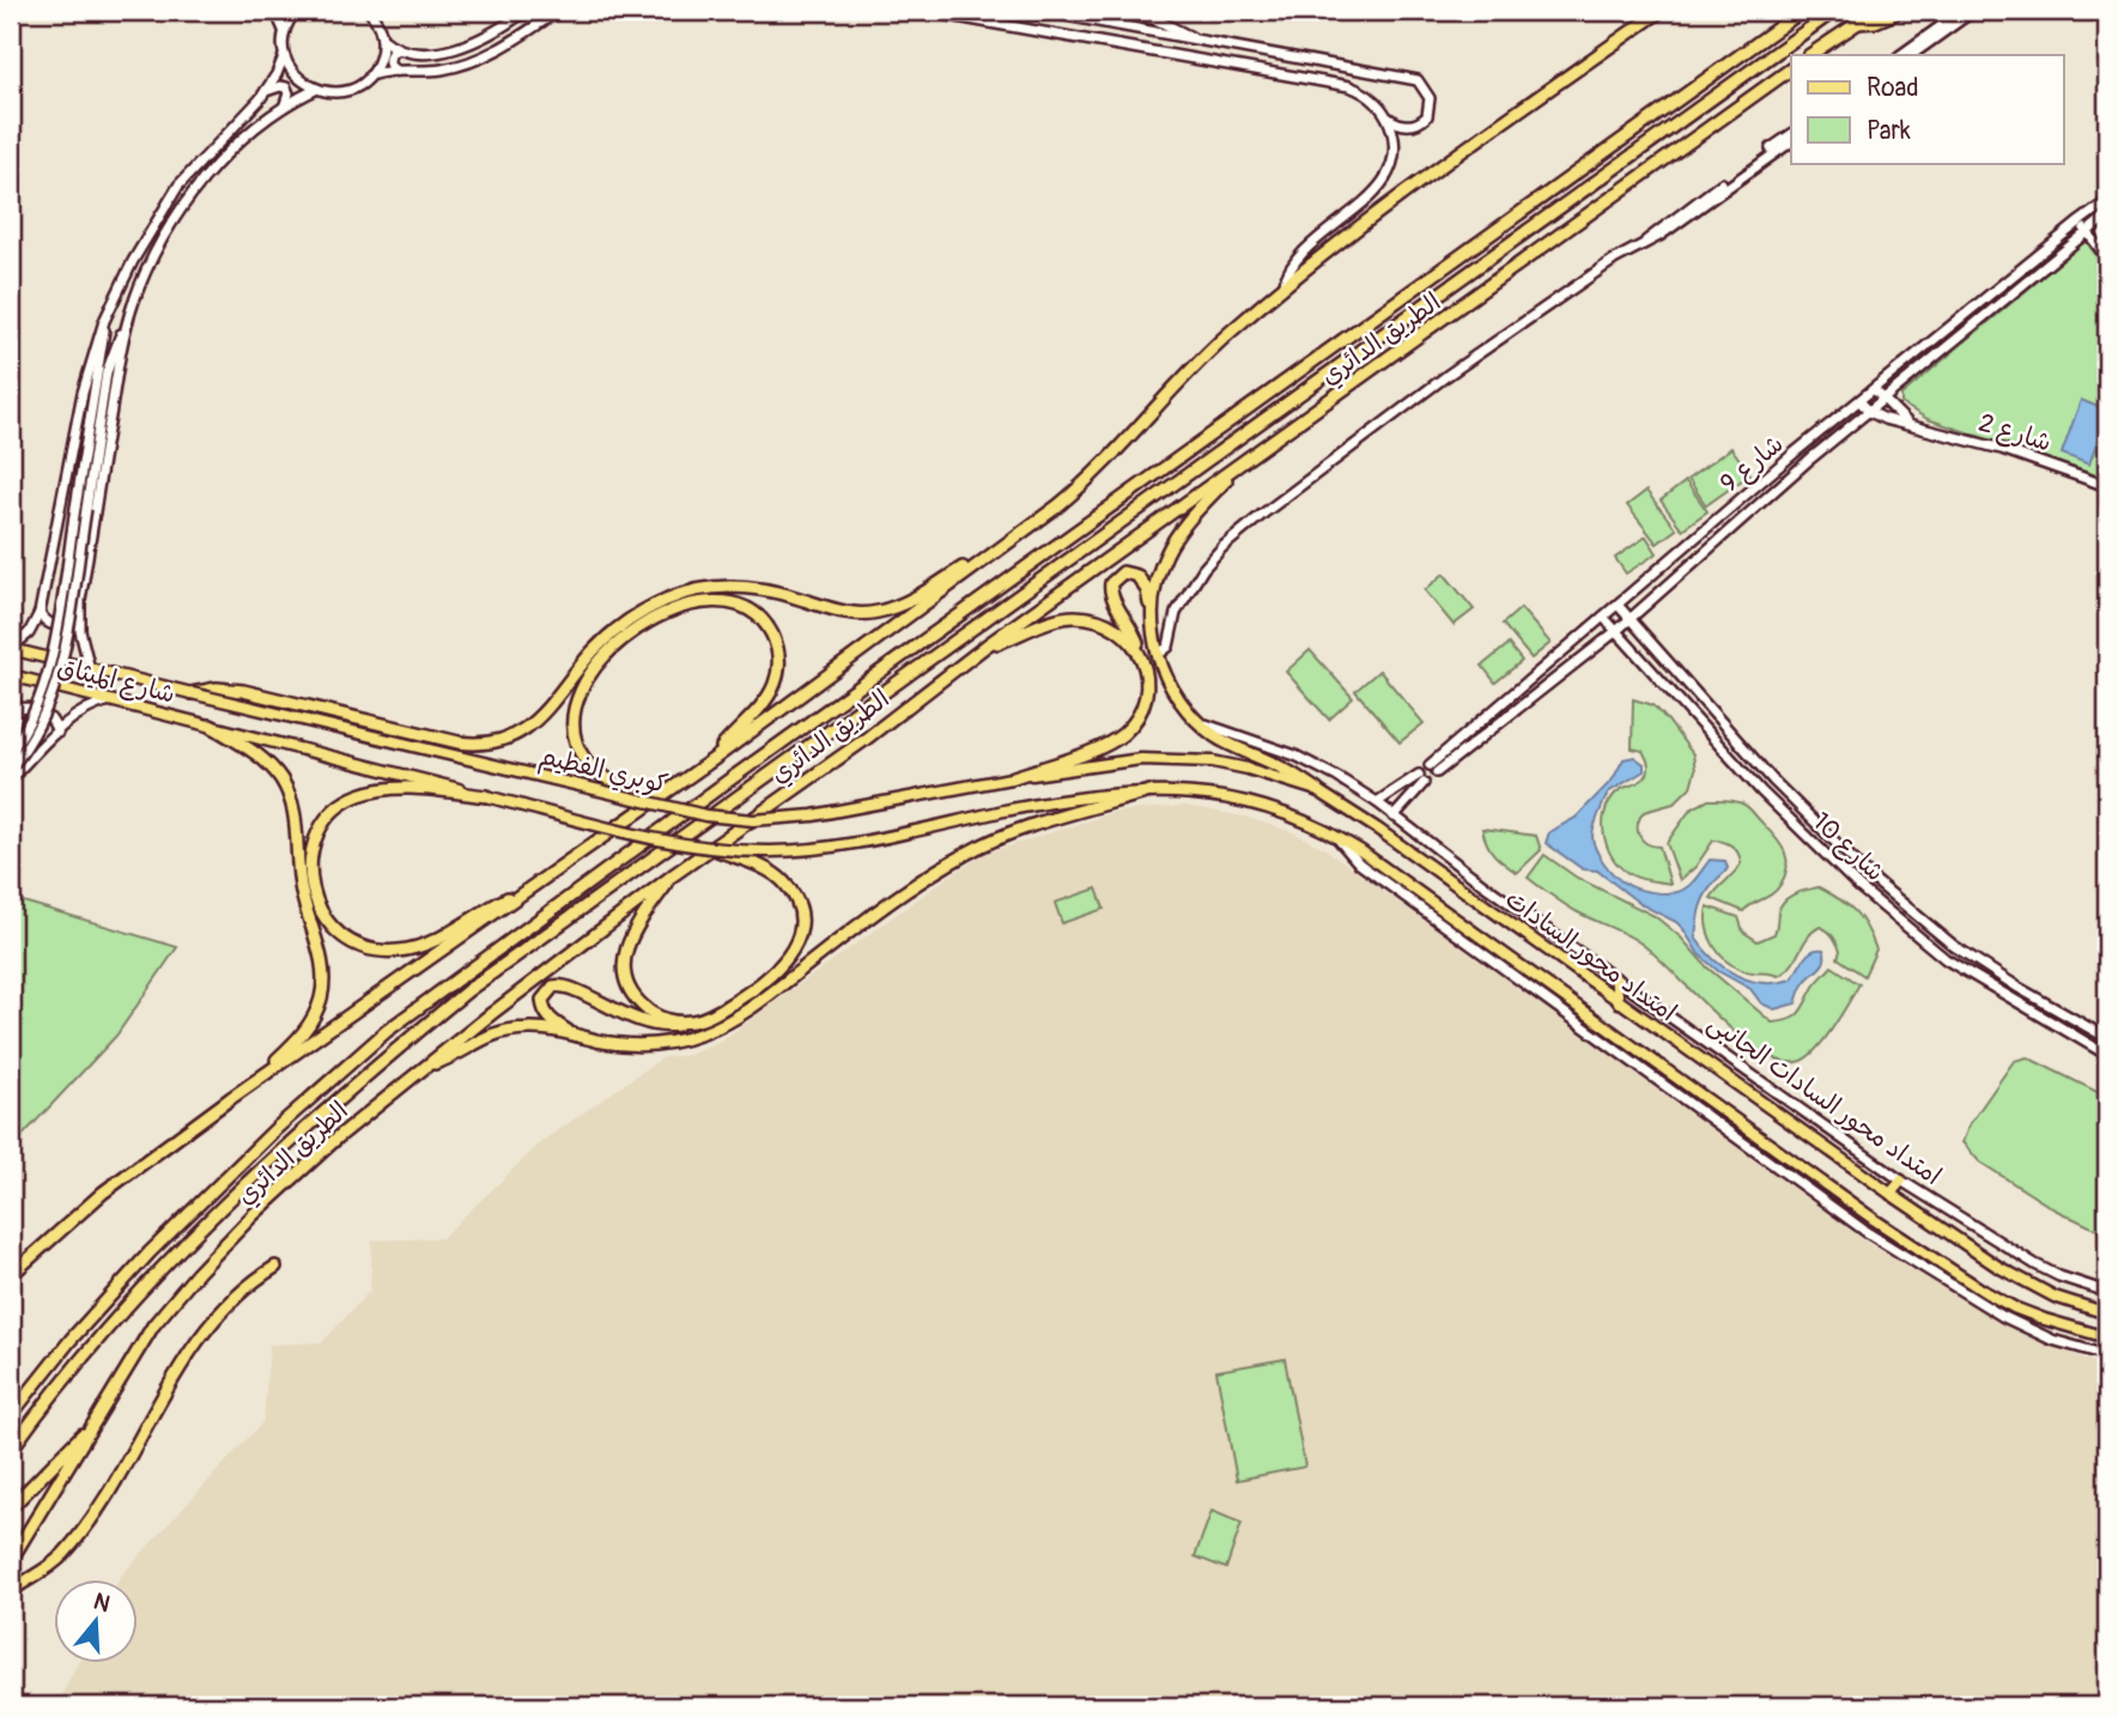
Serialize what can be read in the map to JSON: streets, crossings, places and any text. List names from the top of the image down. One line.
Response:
{"streets":{"highway":["الطريق الدائري"],"main road":["شارع الميثاق","كوبري الفطيم","امتداد محور السادات"],"street":["شارع 2","شارع 9","شارع 10","امتداد محور السادات الجانبى"]},"crossings":[["شارع 2","شارع 9"],["شارع 9","شارع 10"],["شارع الميثاق","كوبري الفطيم"],["كوبري الفطيم","امتداد محور السادات"]],"legend":["Road","Park"],"north":"top"}
